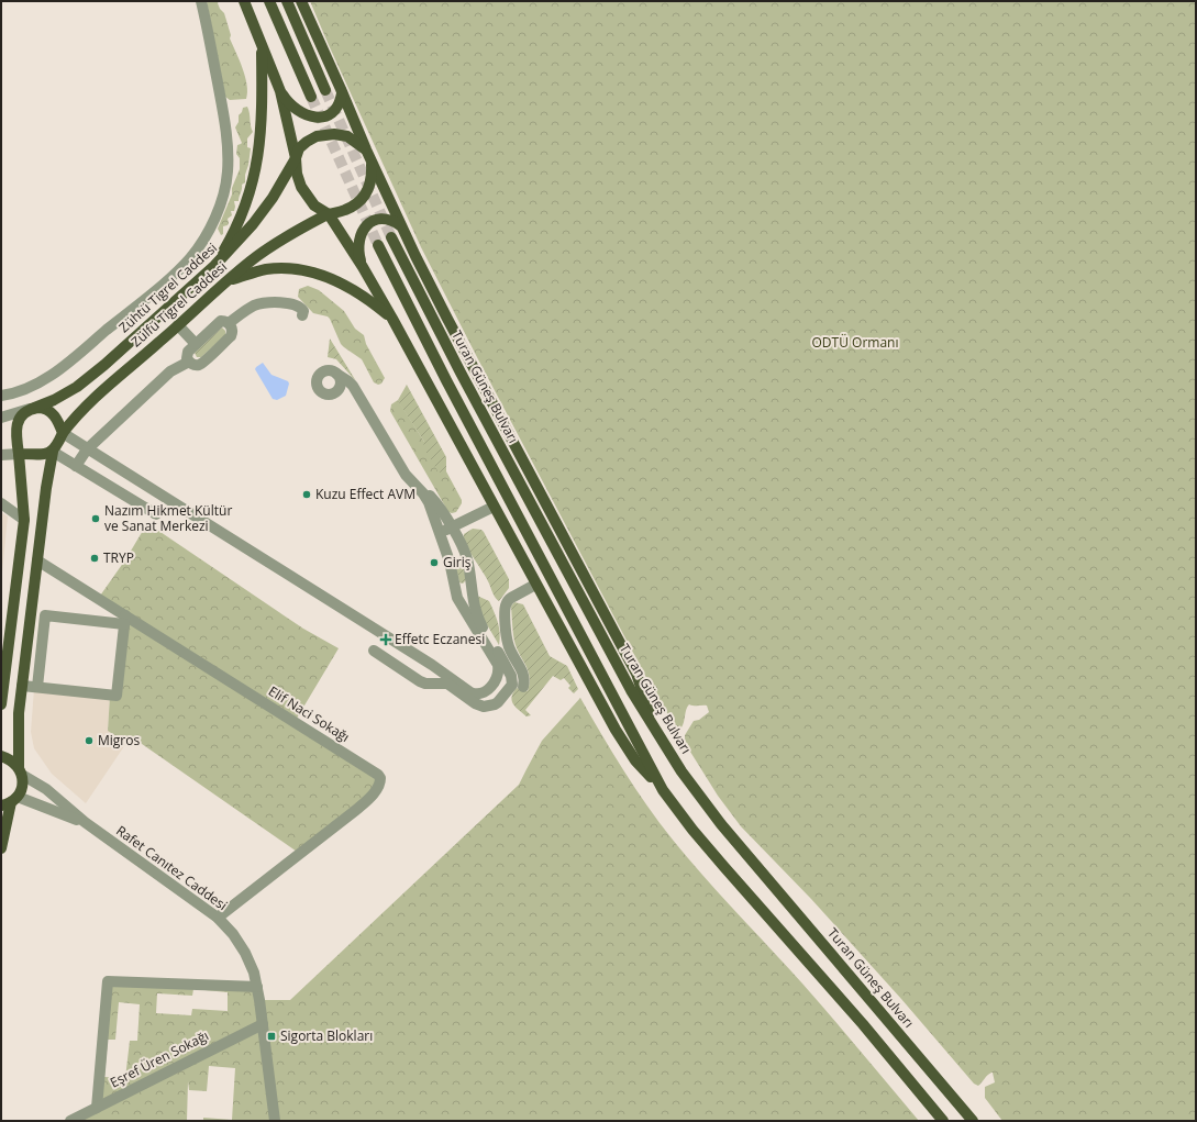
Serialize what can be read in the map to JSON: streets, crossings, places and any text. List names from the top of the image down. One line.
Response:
{"streets":{"main road":["Zühtü Tigrel Caddesi","Zülfü Tigrel Caddesi","Turan Güneş Bulvarı"],"street":["Elif Naci Sokağı","Rafet Canıtez Caddesi","Eşref Üren Sokağı"]},"crossings":[["Zühtü Tigrel Caddesi","Zülfü Tigrel Caddesi"],["Elif Naci Sokağı","Rafet Canıtez Caddesi"],["Rafet Canıtez Caddesi","Eşref Üren Sokağı"]],"parks":["ODTÜ Ormanı"],"places":{"other":["Kuzu Effect AVM","Nazım Hikmet Kültür ve Sanat Merkezi","TRYP","Giriş","Migros"],"health":["Effetc Eczanesi"],"transit":["Sigorta Blokları"]}}
